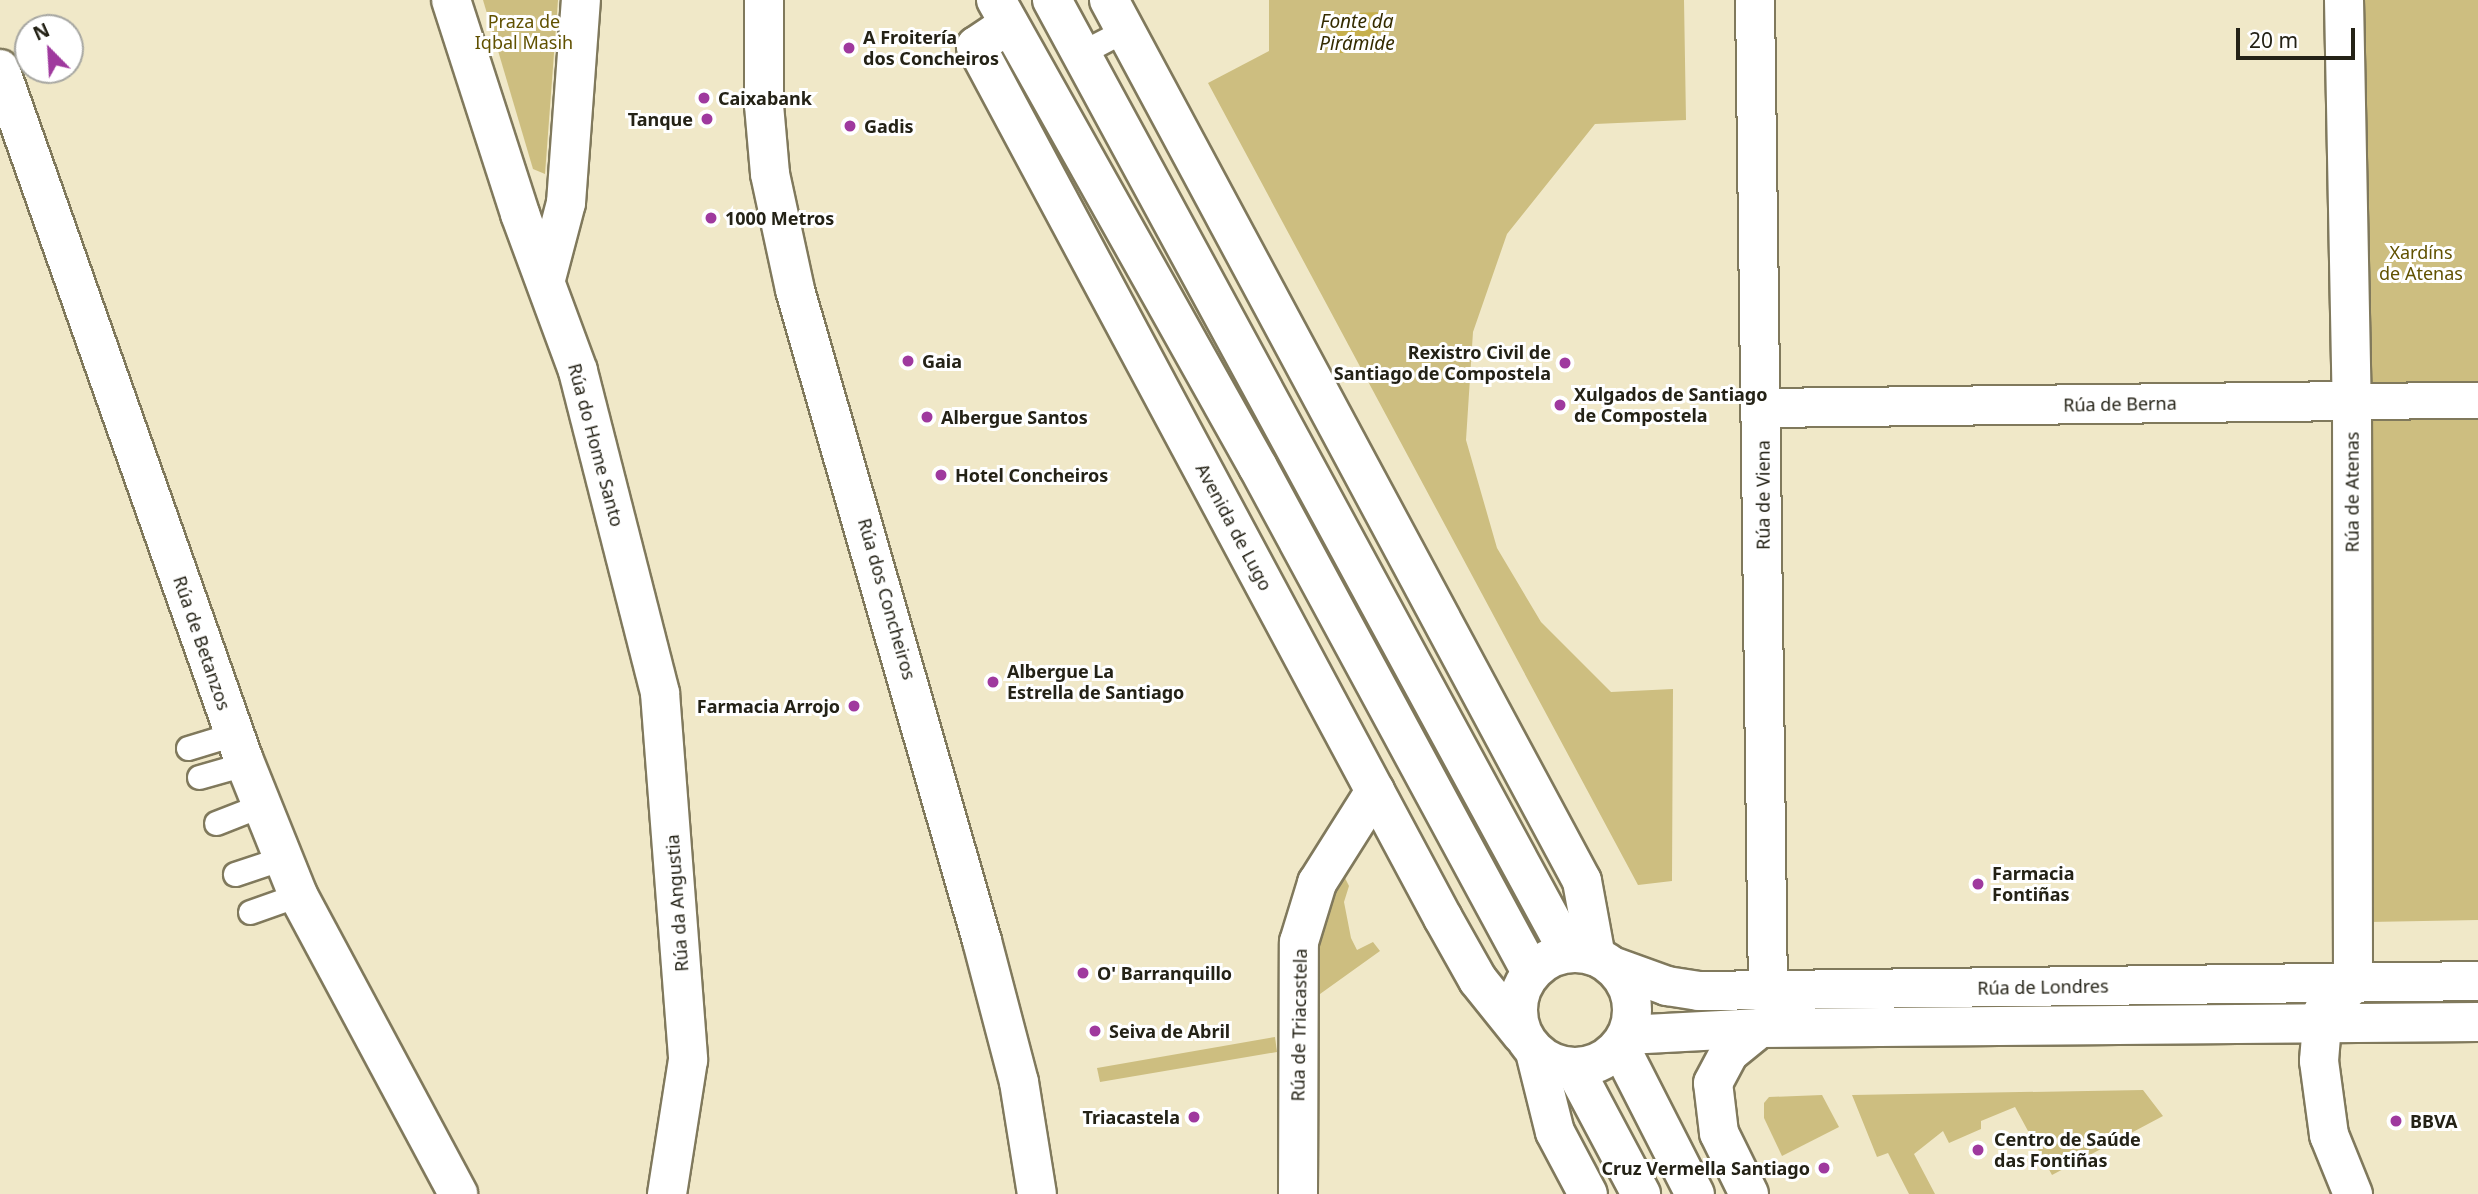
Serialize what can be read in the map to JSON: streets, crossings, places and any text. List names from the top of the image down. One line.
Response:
{"streets":{"street":["Rúa de Berna","Rúa do Home Santo","Rúa de Atenas","Rúa de Viena","Avenida de Lugo","Rúa dos Concheiros","Rúa de Betanzos","Rúa da Angustia","Rúa de Londres","Rúa de Triacastela"]},"crossings":[["Rúa de Berna","Rúa de Atenas"],["Rúa de Berna","Rúa de Viena"],["Rúa do Home Santo","Rúa da Angustia"],["Rúa de Atenas","Rúa de Londres"],["Rúa de Viena","Rúa de Londres"],["Avenida de Lugo","Rúa de Londres"],["Avenida de Lugo","Rúa de Triacastela"]],"water":["Fonte da Pirámide"],"parks":["Praza de Iqbal Masih","Xardíns de Atenas"],"places":["A Froitería dos Concheiros","Caixabank","Tanque","Gadis","1000 Metros","Gaia","Rexistro Civil de Santiago de Compostela","Xulgados de Santiago de Compostela","Albergue Santos","Hotel Concheiros","Albergue La Estrella de Santiago","Farmacia Arrojo","Farmacia Fontiñas","O' Barranquillo","Seiva de Abril","Triacastela","BBVA","Centro de Saúde das Fontiñas","Cruz Vermella Santiago"],"scale_bar":"20 m","north":"top left"}
